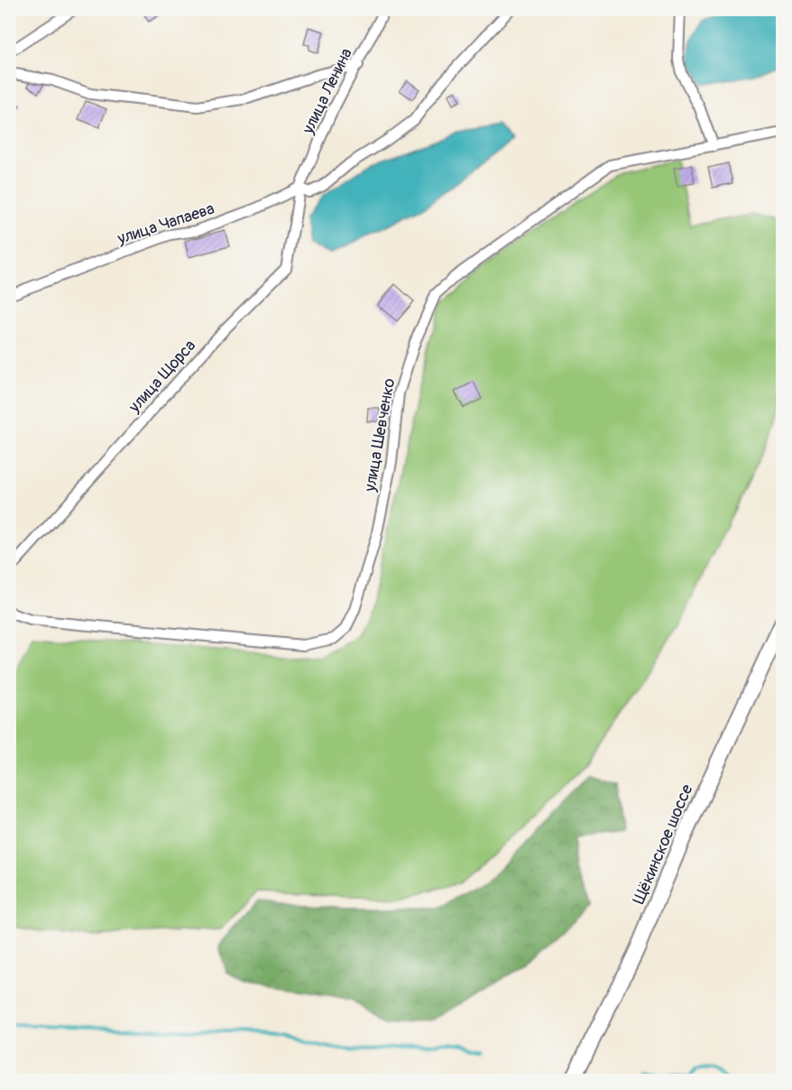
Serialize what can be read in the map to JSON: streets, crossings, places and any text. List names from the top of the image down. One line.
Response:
{"streets":{"main road":["Щёкинское шоссе"],"street":["улица Ленина","улица Чапаева","улица Щорса","улица Шевченко"]},"crossings":[["улица Ленина","улица Чапаева"],["улица Ленина","улица Щорса"],["улица Чапаева","улица Щорса"]]}
